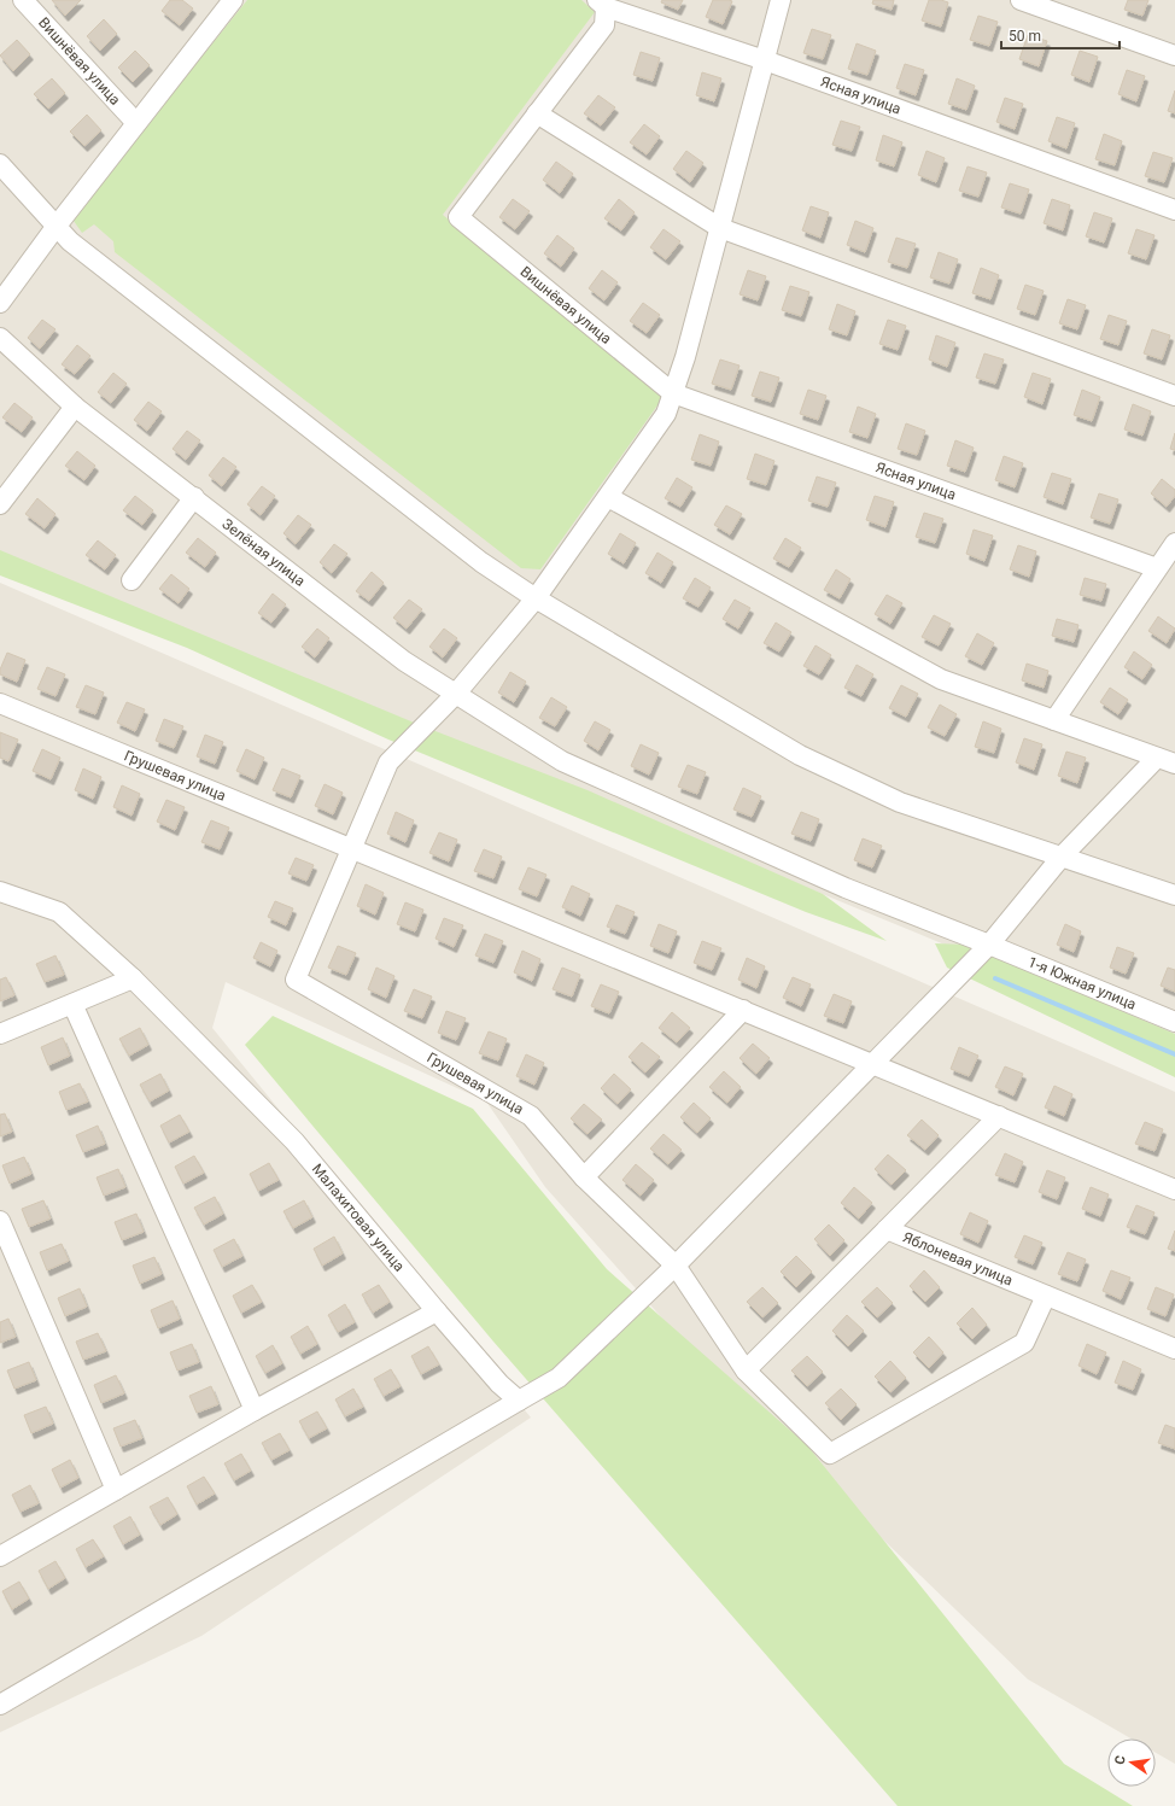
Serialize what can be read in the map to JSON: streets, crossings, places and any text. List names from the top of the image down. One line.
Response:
{"streets":{"street":["Вишнёвая улица","Ясная улица","Зелёная улица","Грушевая улица","1-я Южная улица","Малахитовая улица","Яблоневая улица"]},"crossings":[["Вишнёвая улица","Ясная улица"],["Зелёная улица","1-я Южная улица"]],"scale_bar":"50 m","north":"left"}
